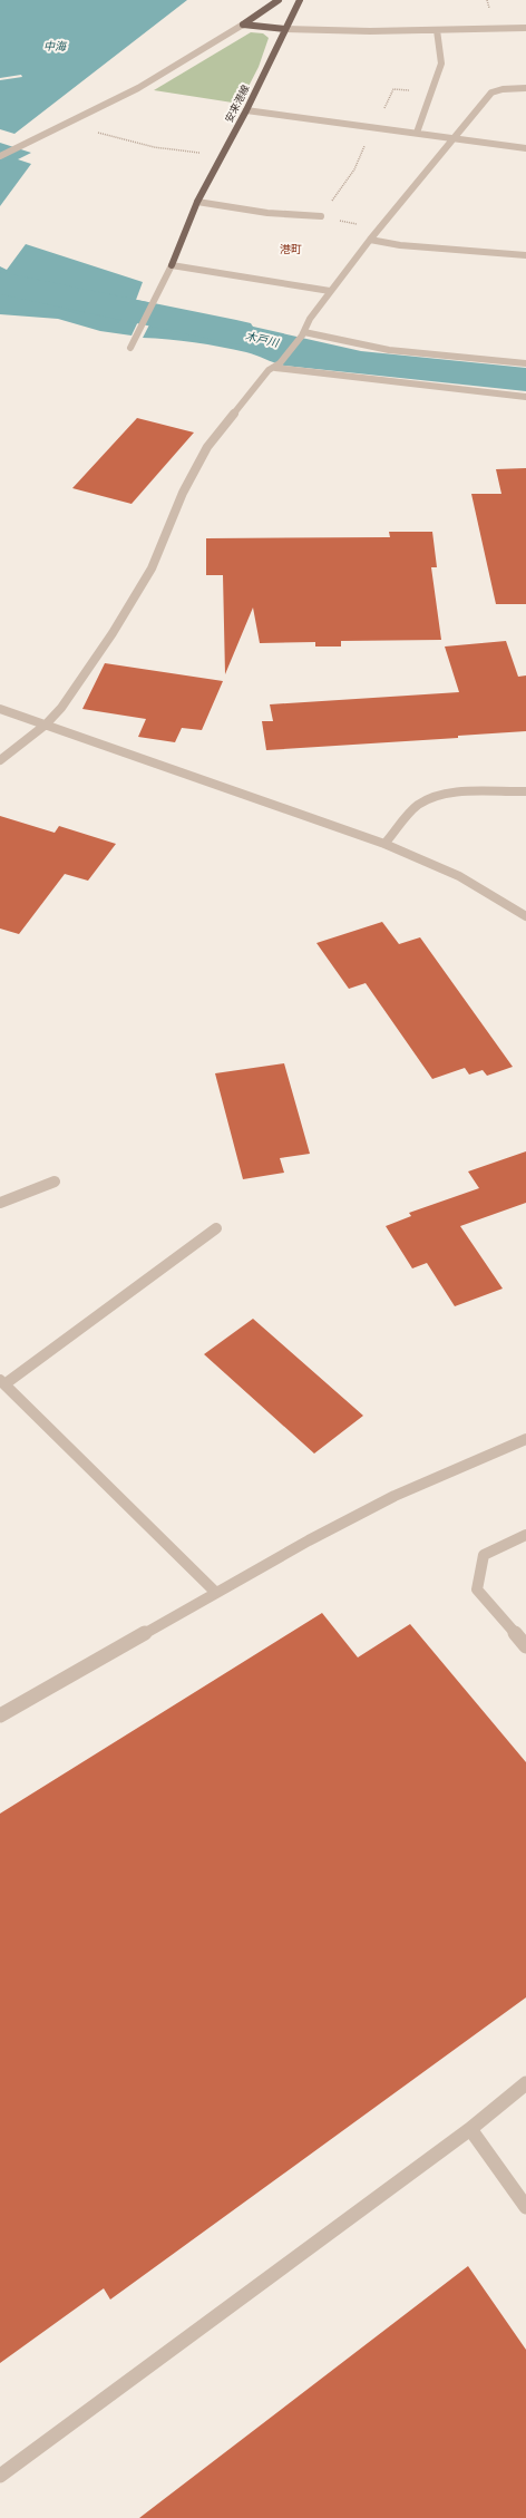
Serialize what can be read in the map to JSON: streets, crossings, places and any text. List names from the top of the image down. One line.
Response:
{"streets":{"main road":["安来港線"]},"districts":["港町"],"water":["中海","木戸川"]}
